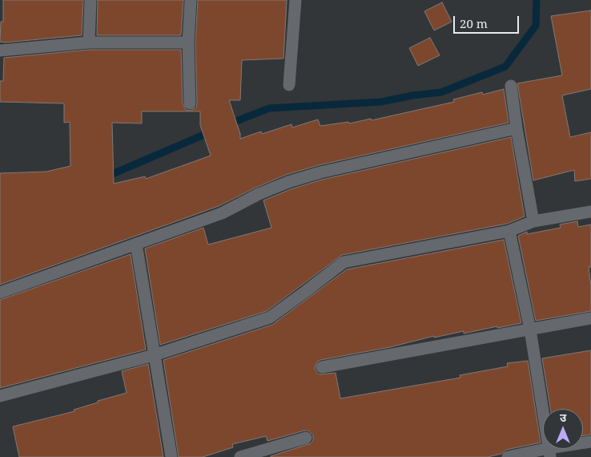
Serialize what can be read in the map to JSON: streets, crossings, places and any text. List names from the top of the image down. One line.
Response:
{"scale_bar":"20 m","north":"top"}
